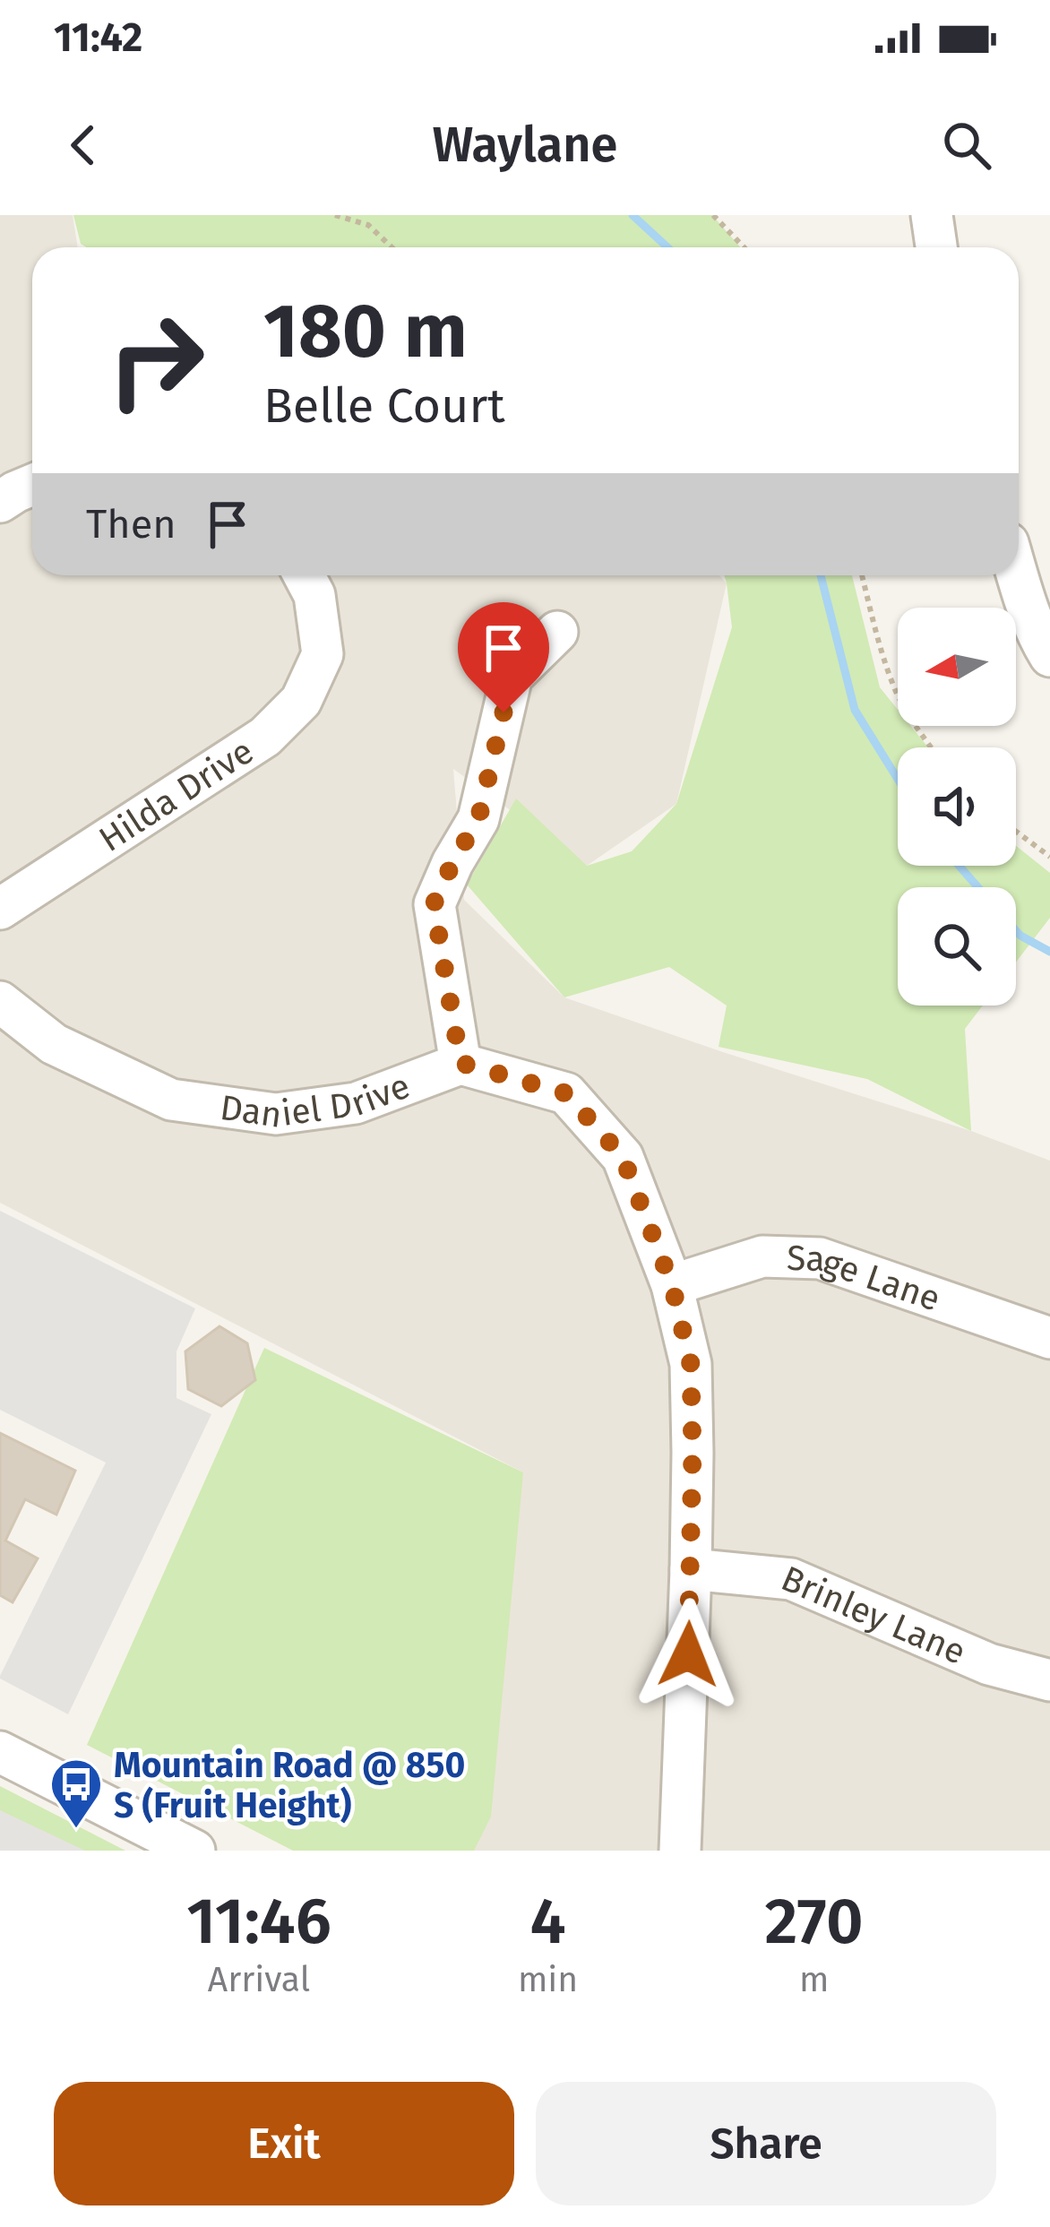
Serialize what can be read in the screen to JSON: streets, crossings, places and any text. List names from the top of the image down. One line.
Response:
{"streets":{"street":["Hilda Drive","Daniel Drive","Sage Lane","Brinley Lane"]},"places":{"bus stop":["Mountain Road @ 850 S (Fruit Height)"]},"north":"left","page":{"status":"11:42","header":"Waylane","turn":["180 m","Belle Court"],"then":"Then","eta":["11:46","Arrival","4","min","270","m"],"buttons":["Exit","Share"]}}
